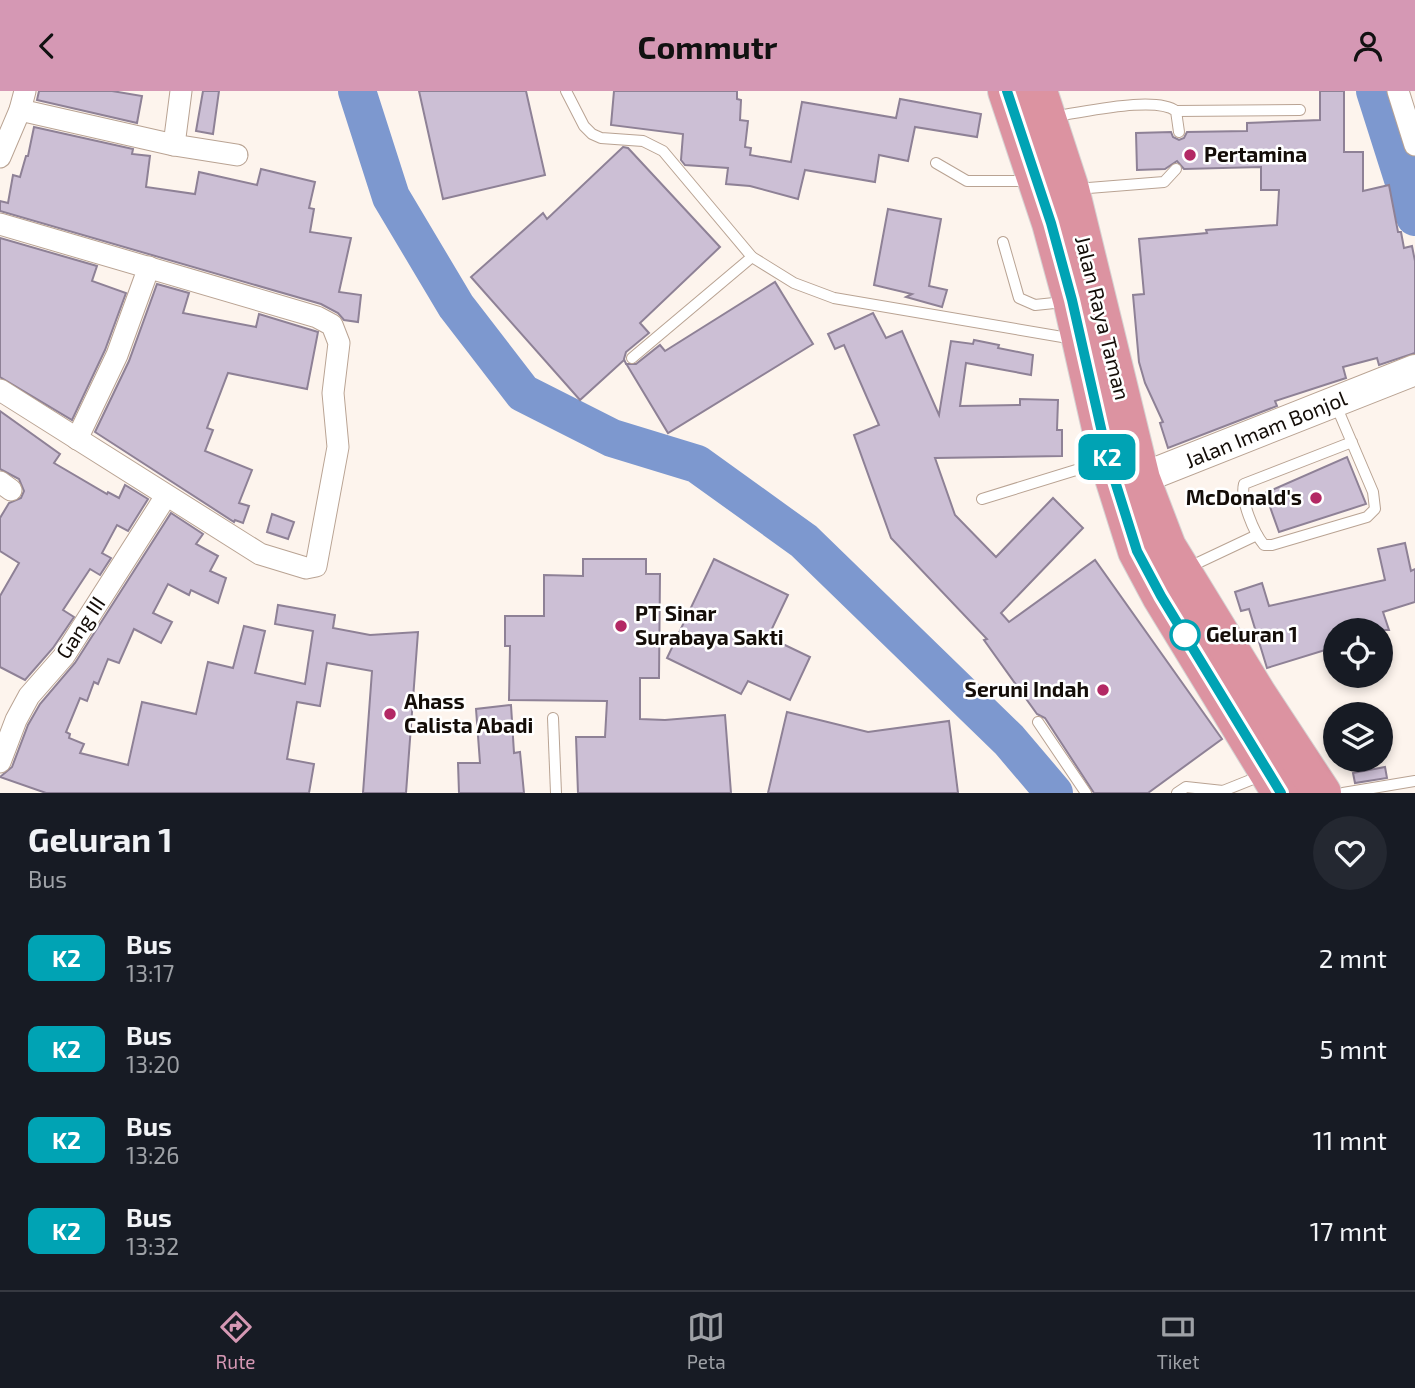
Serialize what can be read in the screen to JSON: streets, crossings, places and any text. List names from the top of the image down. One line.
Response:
{"streets":{"highway":["Jalan Raya Taman"],"street":["Jalan Imam Bonjol","Gang III"]},"crossings":[["Jalan Raya Taman","Jalan Imam Bonjol"]],"places":["Pertamina","McDonald's","PT Sinar Surabaya Sakti","Geluran 1","Seruni Indah","Ahass Calista Abadi"],"lines":["bus line K2"],"page":{"header":"Commutr","on_map":"K2","heading":["Geluran 1","Bus"],"list":[{"mark":"K2","name":"Bus","note":"13:17","value":"2 mnt"},{"mark":"K2","name":"Bus","note":"13:20","value":"5 mnt"},{"mark":"K2","name":"Bus","note":"13:26","value":"11 mnt"},{"mark":"K2","name":"Bus","note":"13:32","value":"17 mnt"}],"tabs":["Rute","Peta","Tiket"]}}
